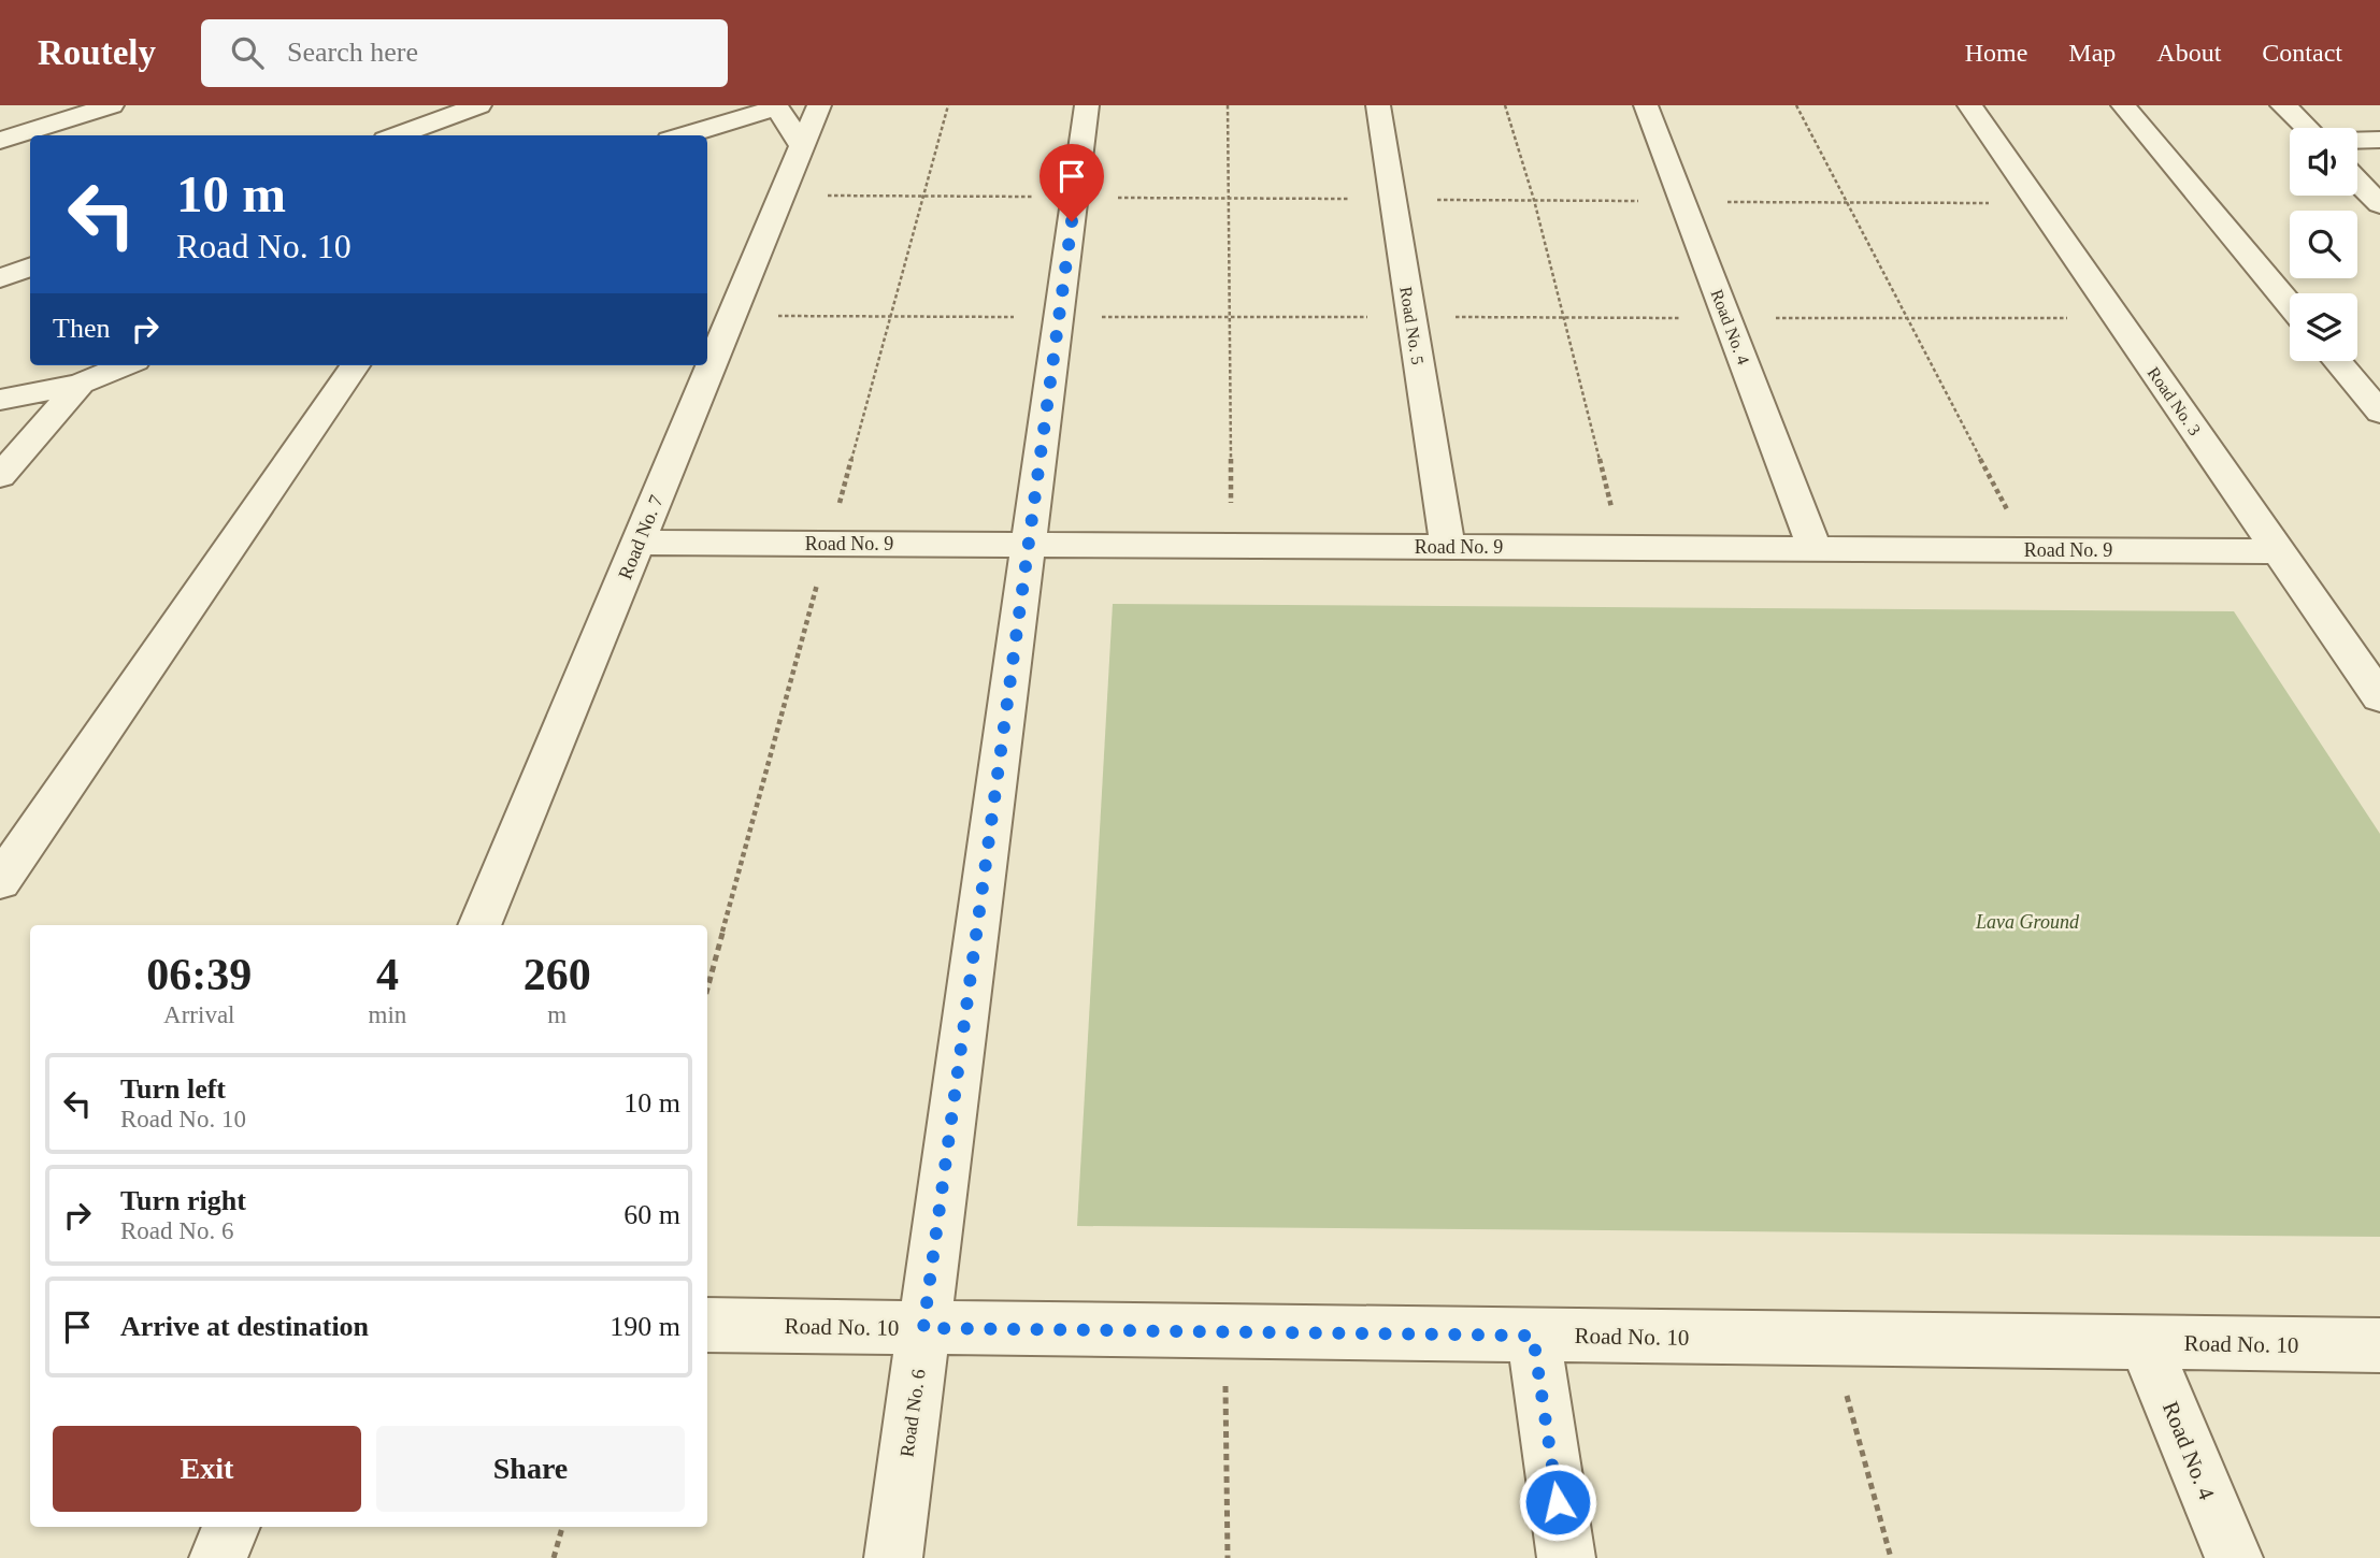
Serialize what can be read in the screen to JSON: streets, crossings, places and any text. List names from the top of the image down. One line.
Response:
{"streets":{"street":["Road No. 5","Road No. 4","Road No. 3","Road No. 7","Road No. 9","Road No. 10","Road No. 6"]},"crossings":[["Road No. 5","Road No. 9"],["Road No. 4","Road No. 9"],["Road No. 4","Road No. 10"],["Road No. 3","Road No. 9"],["Road No. 7","Road No. 9"],["Road No. 9","Road No. 6"],["Road No. 10","Road No. 6"]],"parks":["Lava Ground"],"page":{"header":"Routely","search":"Search here","nav":["Home","Map","About","Contact"],"turn":["10 m","Road No. 10"],"then":"Then","eta":["06:39","Arrival","4","min","260","m"],"list":[{"name":"Turn left","note":"Road No. 10","value":"10 m"},{"name":"Turn right","note":"Road No. 6","value":"60 m"},{"name":"Arrive at destination","value":"190 m"}],"buttons":["Exit","Share"]}}
